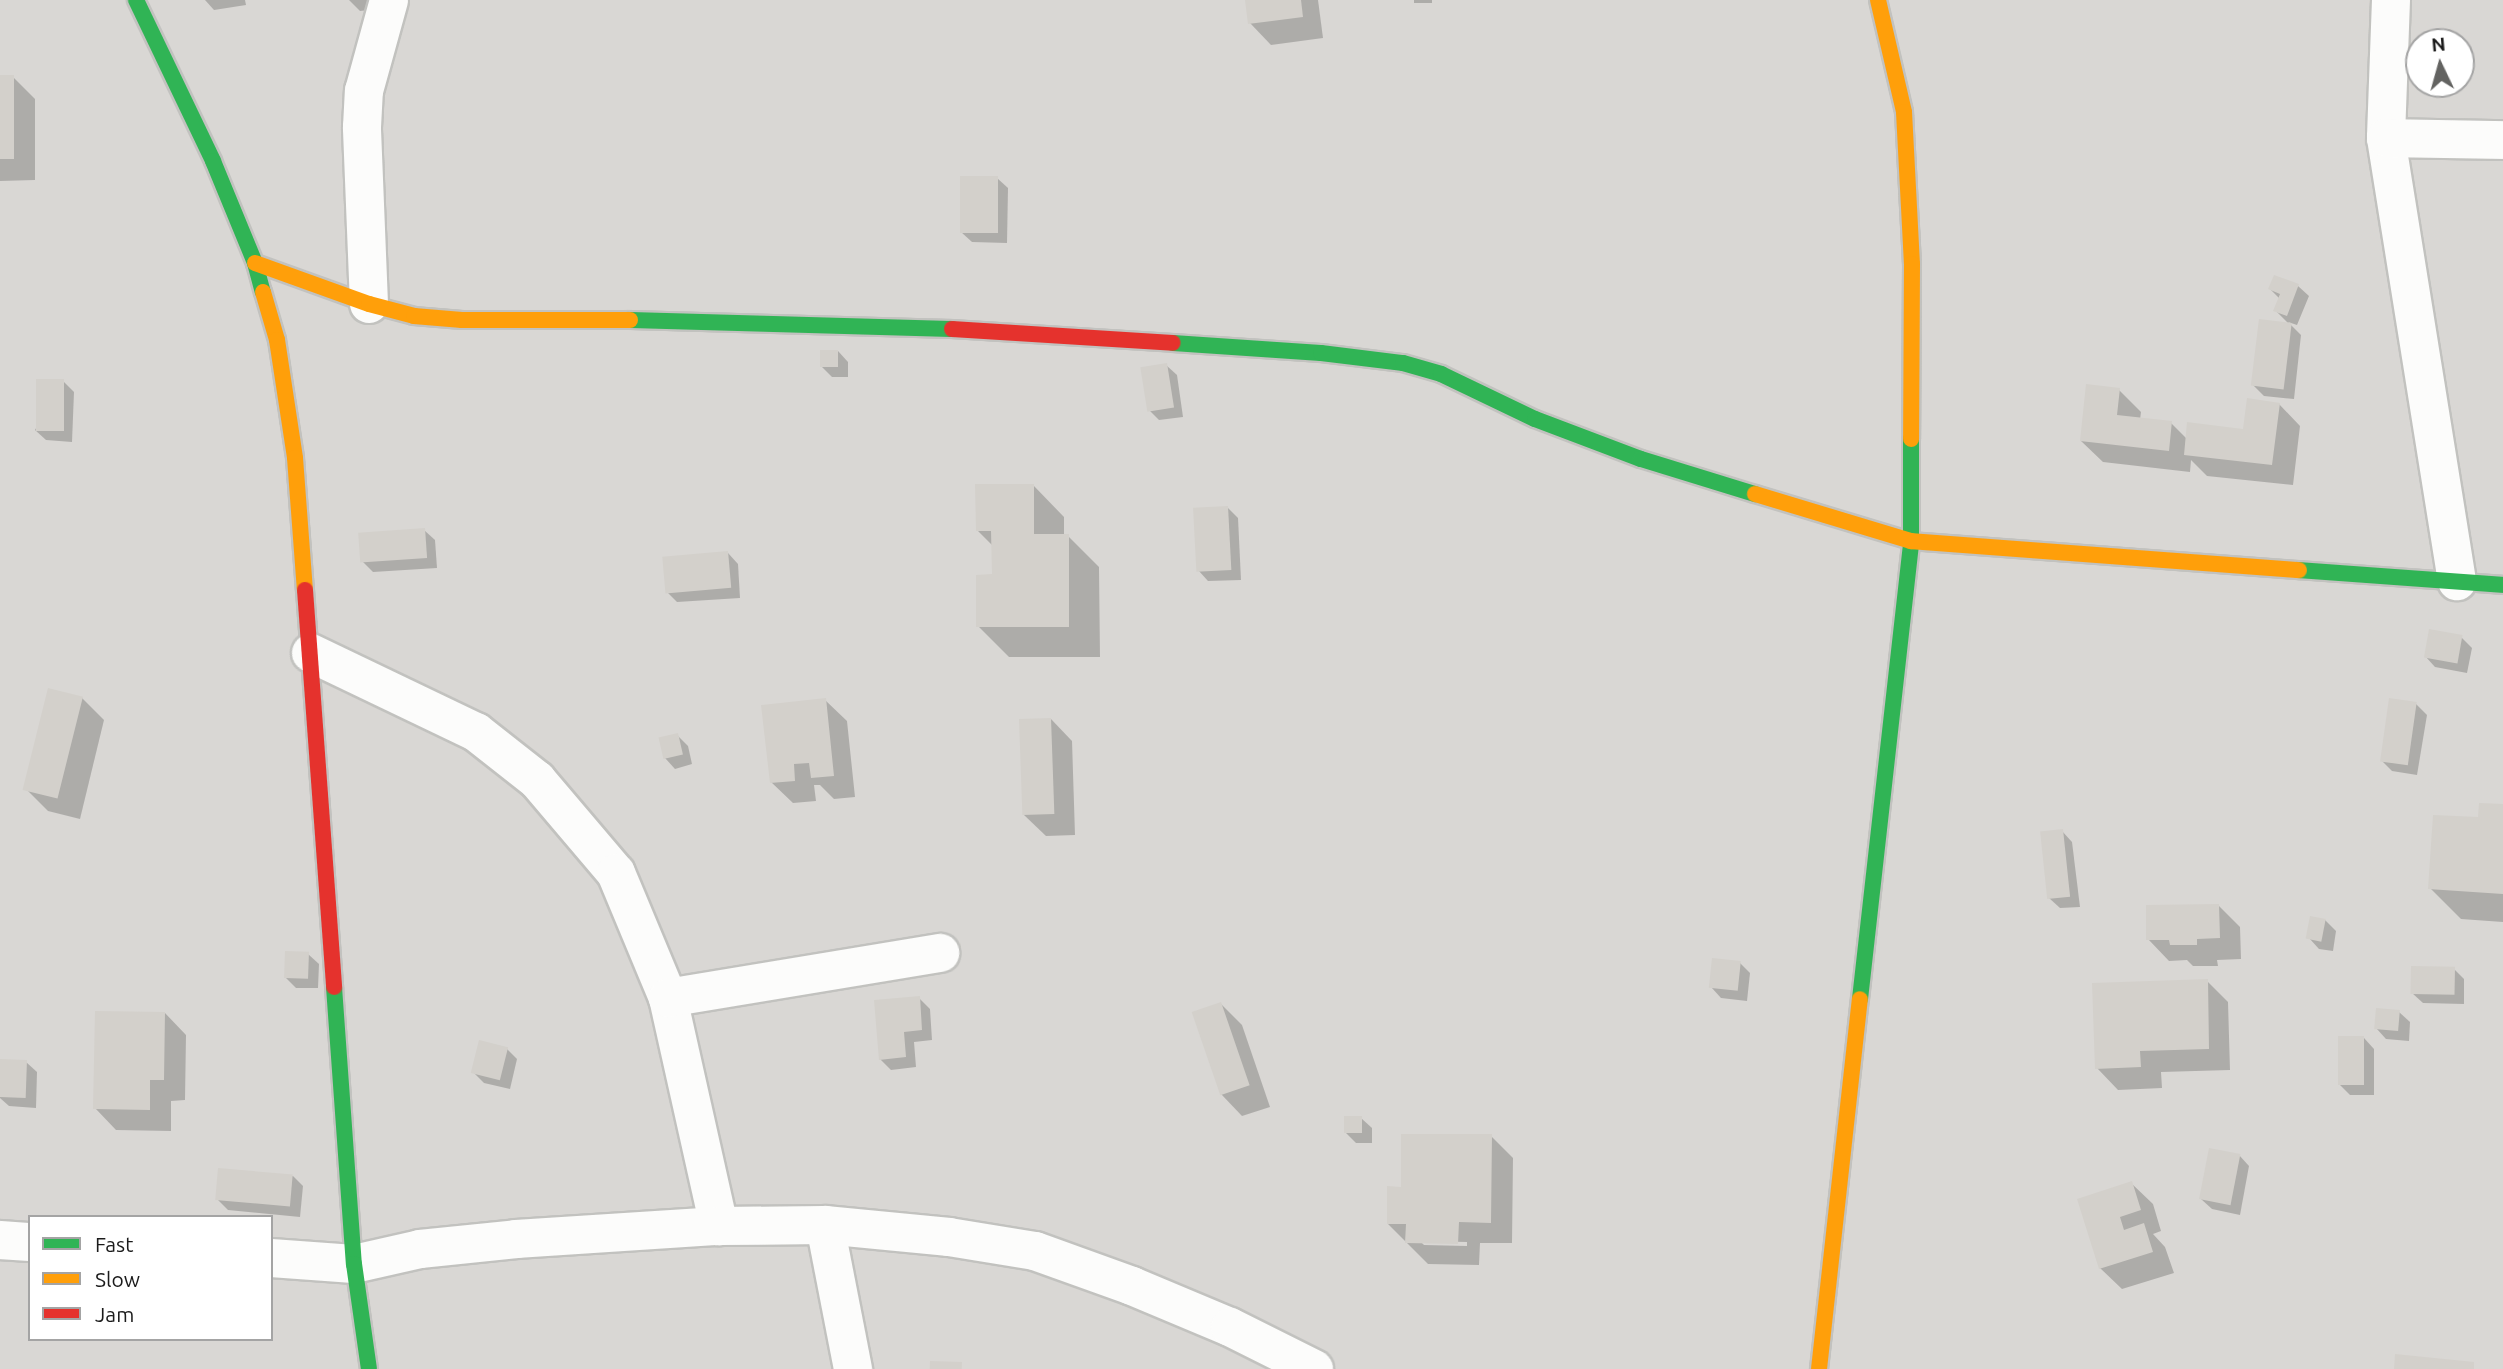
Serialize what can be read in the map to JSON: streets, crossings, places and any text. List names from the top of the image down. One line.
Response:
{"legend":["Fast","Slow","Jam"],"north":"top"}
